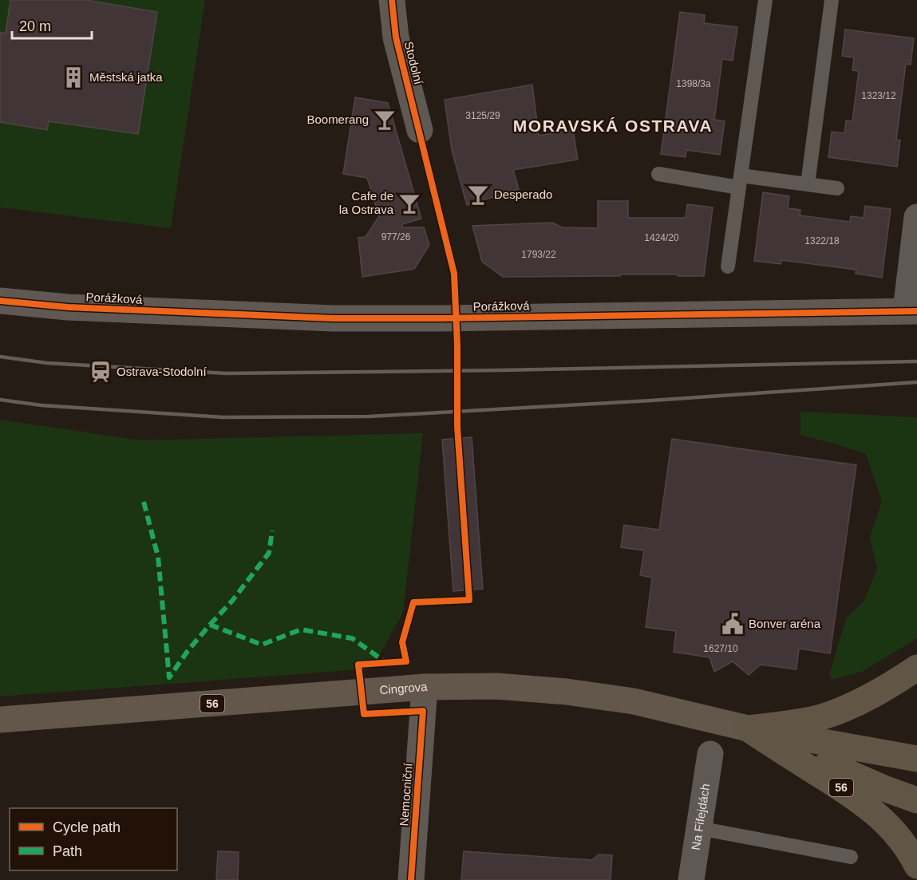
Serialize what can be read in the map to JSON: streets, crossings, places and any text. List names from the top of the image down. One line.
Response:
{"streets":{"highway":["56"],"main road":["Cingrova"],"street":["Stodolní","Porážková","Nemocniční","Na Fifejdách"]},"crossings":[["Cingrova","56"],["Cingrova","Nemocniční"]],"districts":["MORAVSKÁ OSTRAVA"],"places":{"building":["Městská jatka"],"bar":["Boomerang","Desperado","Cafe de la Ostrava"],"station":["Ostrava-Stodolní"],"public building":["Bonver aréna"]},"house_numbers":["1398/3a","1323/12","3125/29","977/26","1424/20","1322/18","1793/22","1627/10"],"legend":["Cycle path","Path"],"scale_bar":"20 m"}
